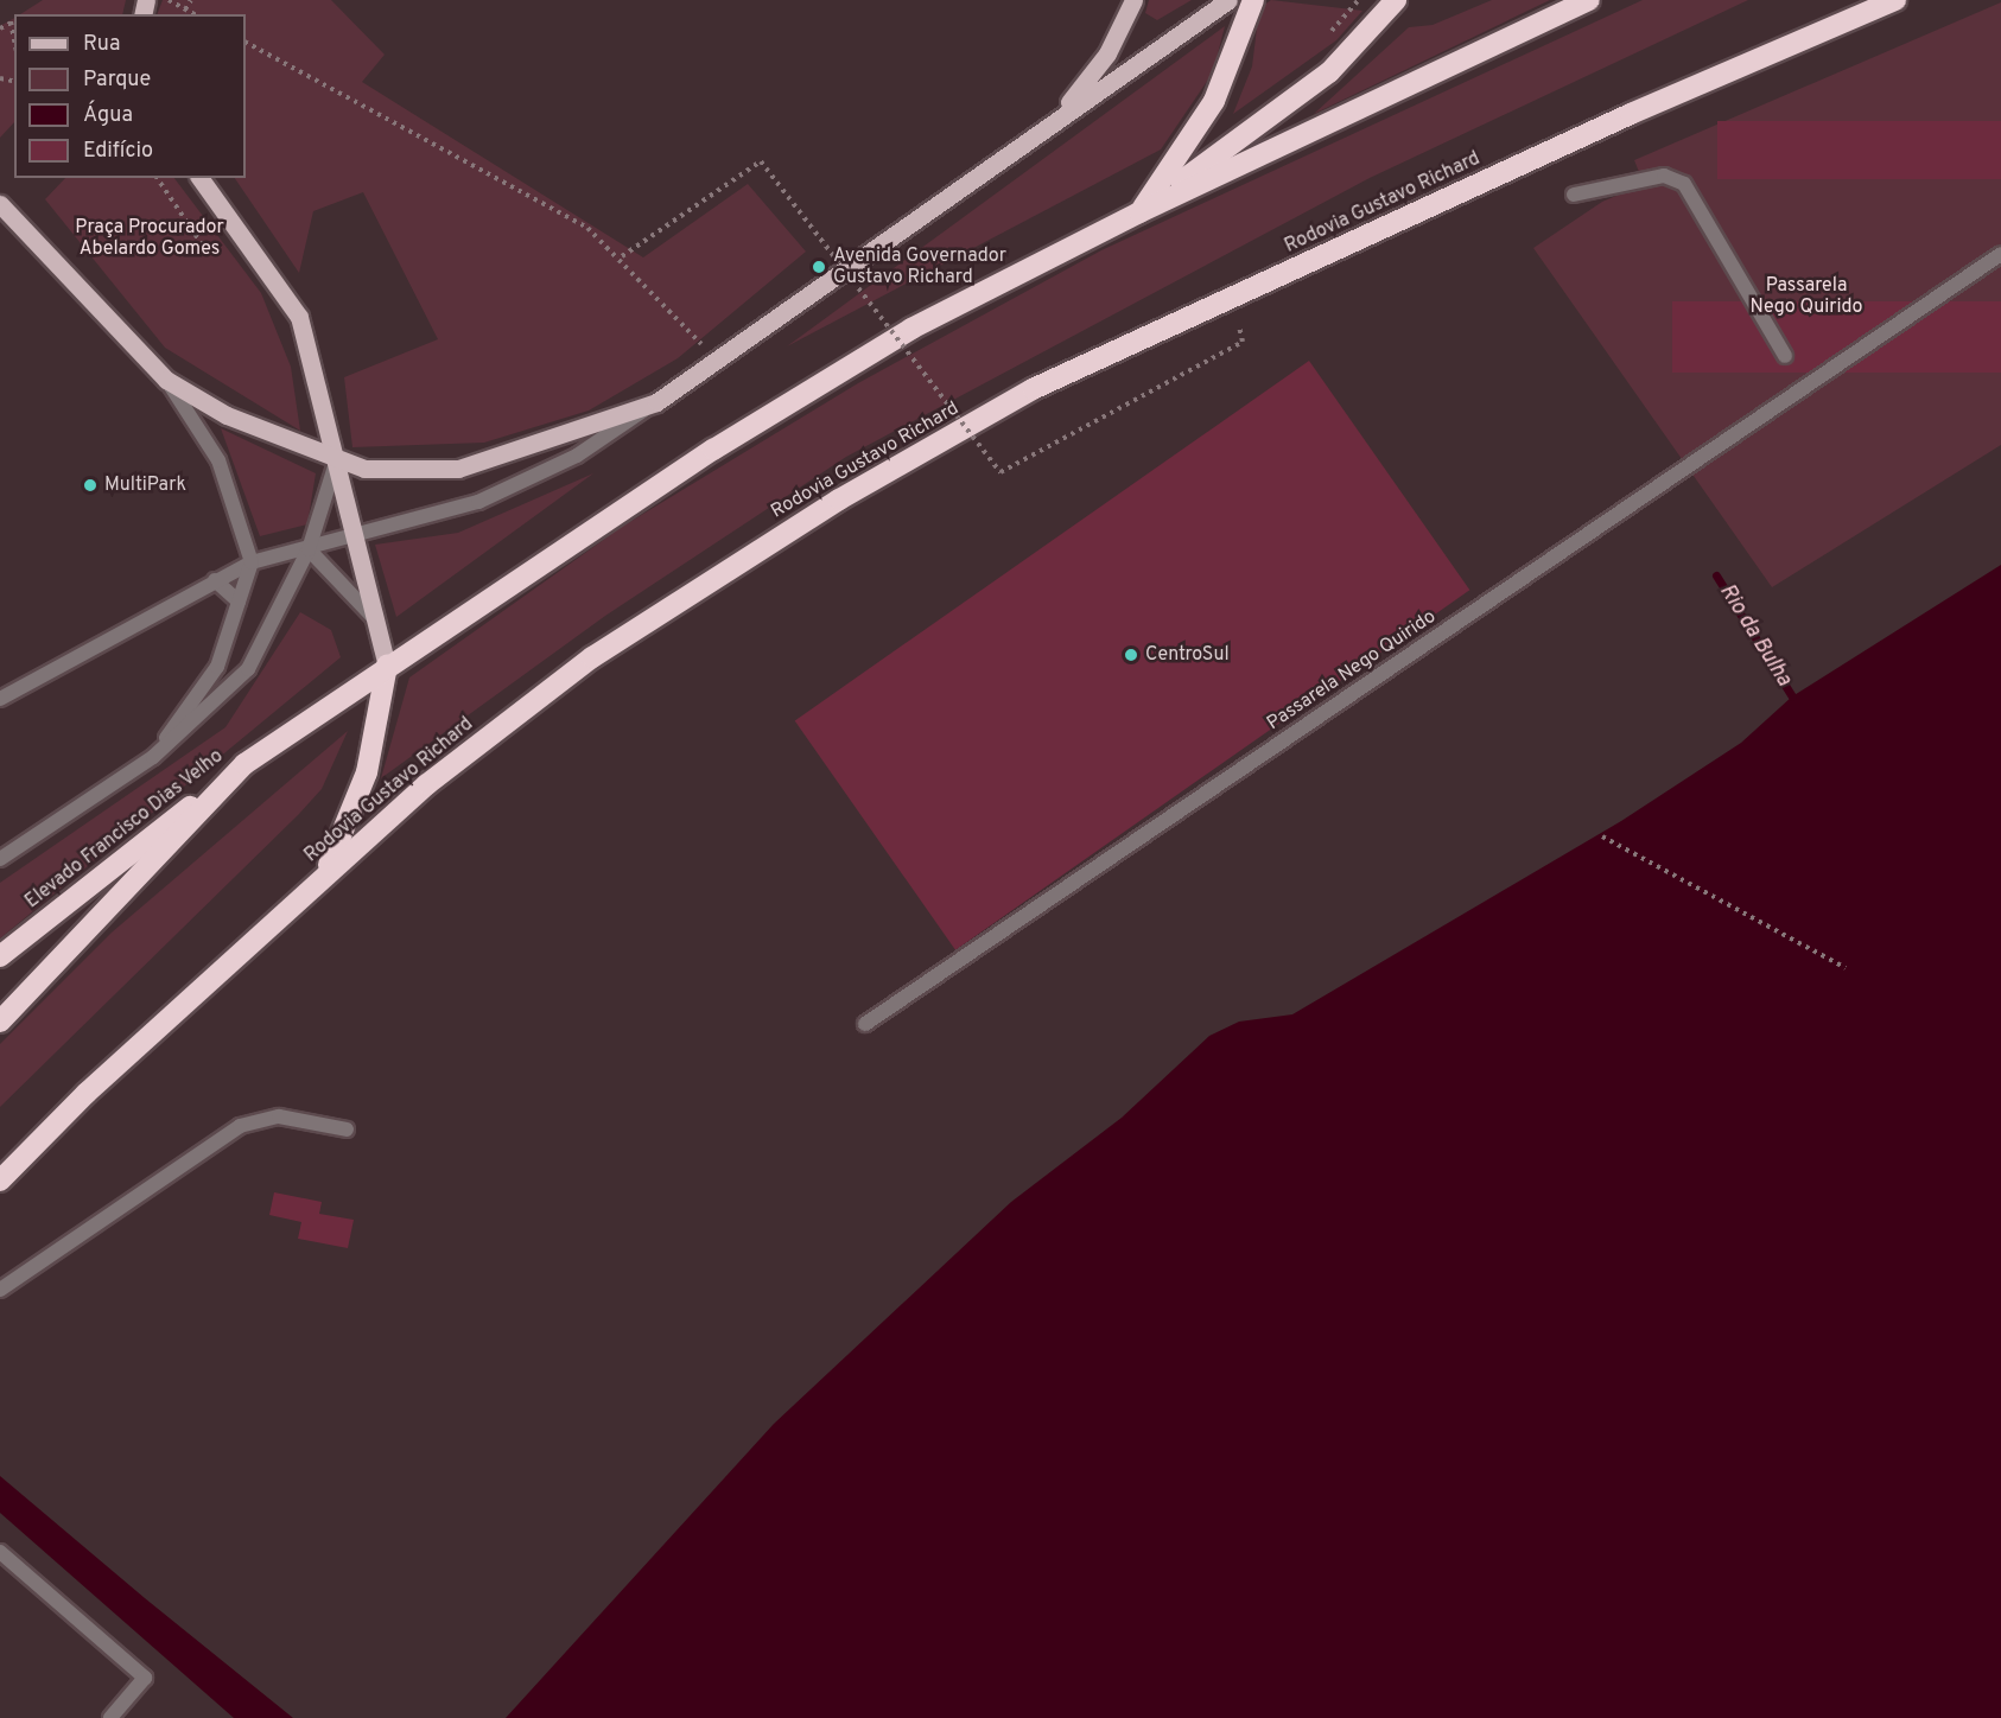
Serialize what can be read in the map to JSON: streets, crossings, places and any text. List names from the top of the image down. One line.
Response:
{"streets":{"highway":["Rodovia Gustavo Richard","Elevado Francisco Dias Velho"],"street":["Passarela Nego Quirido"]},"water":["Rio da Bulha"],"parks":["Praça Procurador Abelardo Gomes","Passarela Nego Quirido"],"places":["Avenida Governador Gustavo Richard","MultiPark","CentroSul"],"legend":["Rua","Parque","Água","Edifício"]}
